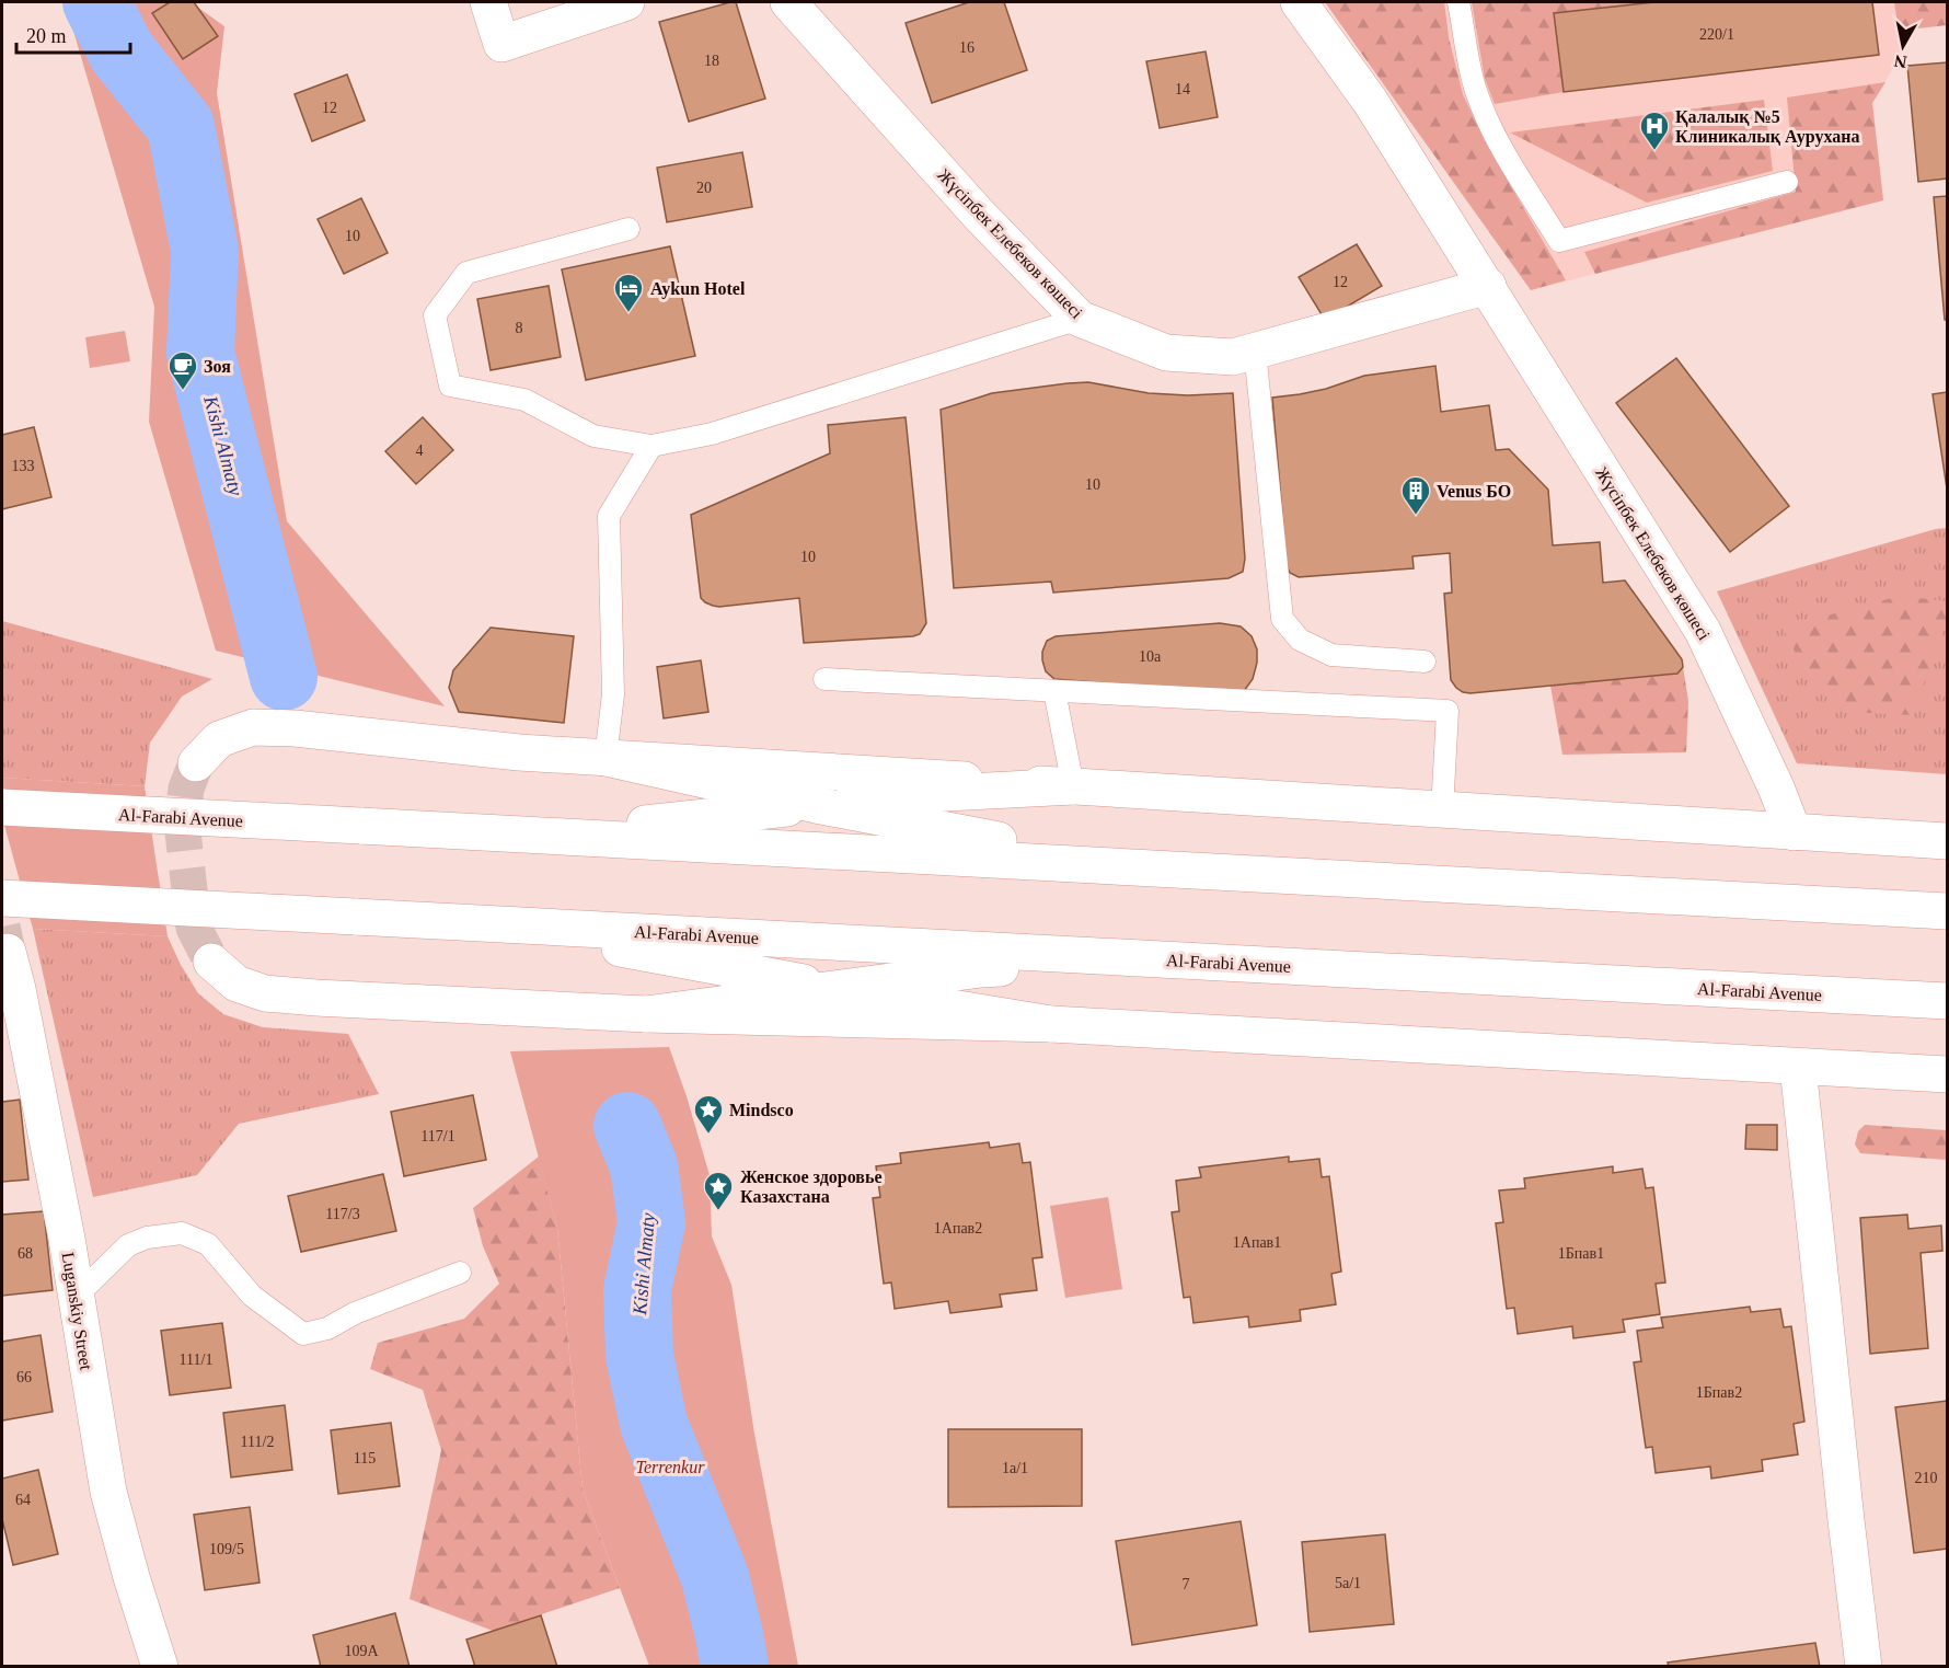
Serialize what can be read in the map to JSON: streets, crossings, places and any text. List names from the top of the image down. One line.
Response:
{"streets":{"main road":["Жүсіпбек Елебеков көшесі","Al-Farabi Avenue","Luganskiy Street"]},"water":["Kіshі Almaty"],"parks":["Terrenkur"],"places":{"hospital":["Қалалық №5 Клиникалық Аурухана"],"hotel":["Aykun Hotel"],"cafe":["Зоя"],"building":["Venus БО"],"place":["Mindsco","Женское здоровье Казахстана"]},"house_numbers":["220/1","16","18","14","12","20","10","12","8","4","133","10","10","10а","117/1","117/3","1Апав2","1Апав1","68","1Бпав1","111/1","66","1Бпав2","111/2","115","1а/1","210","64","109/5","5а/1","7","109А"],"scale_bar":"20 m","north":"bottom"}
